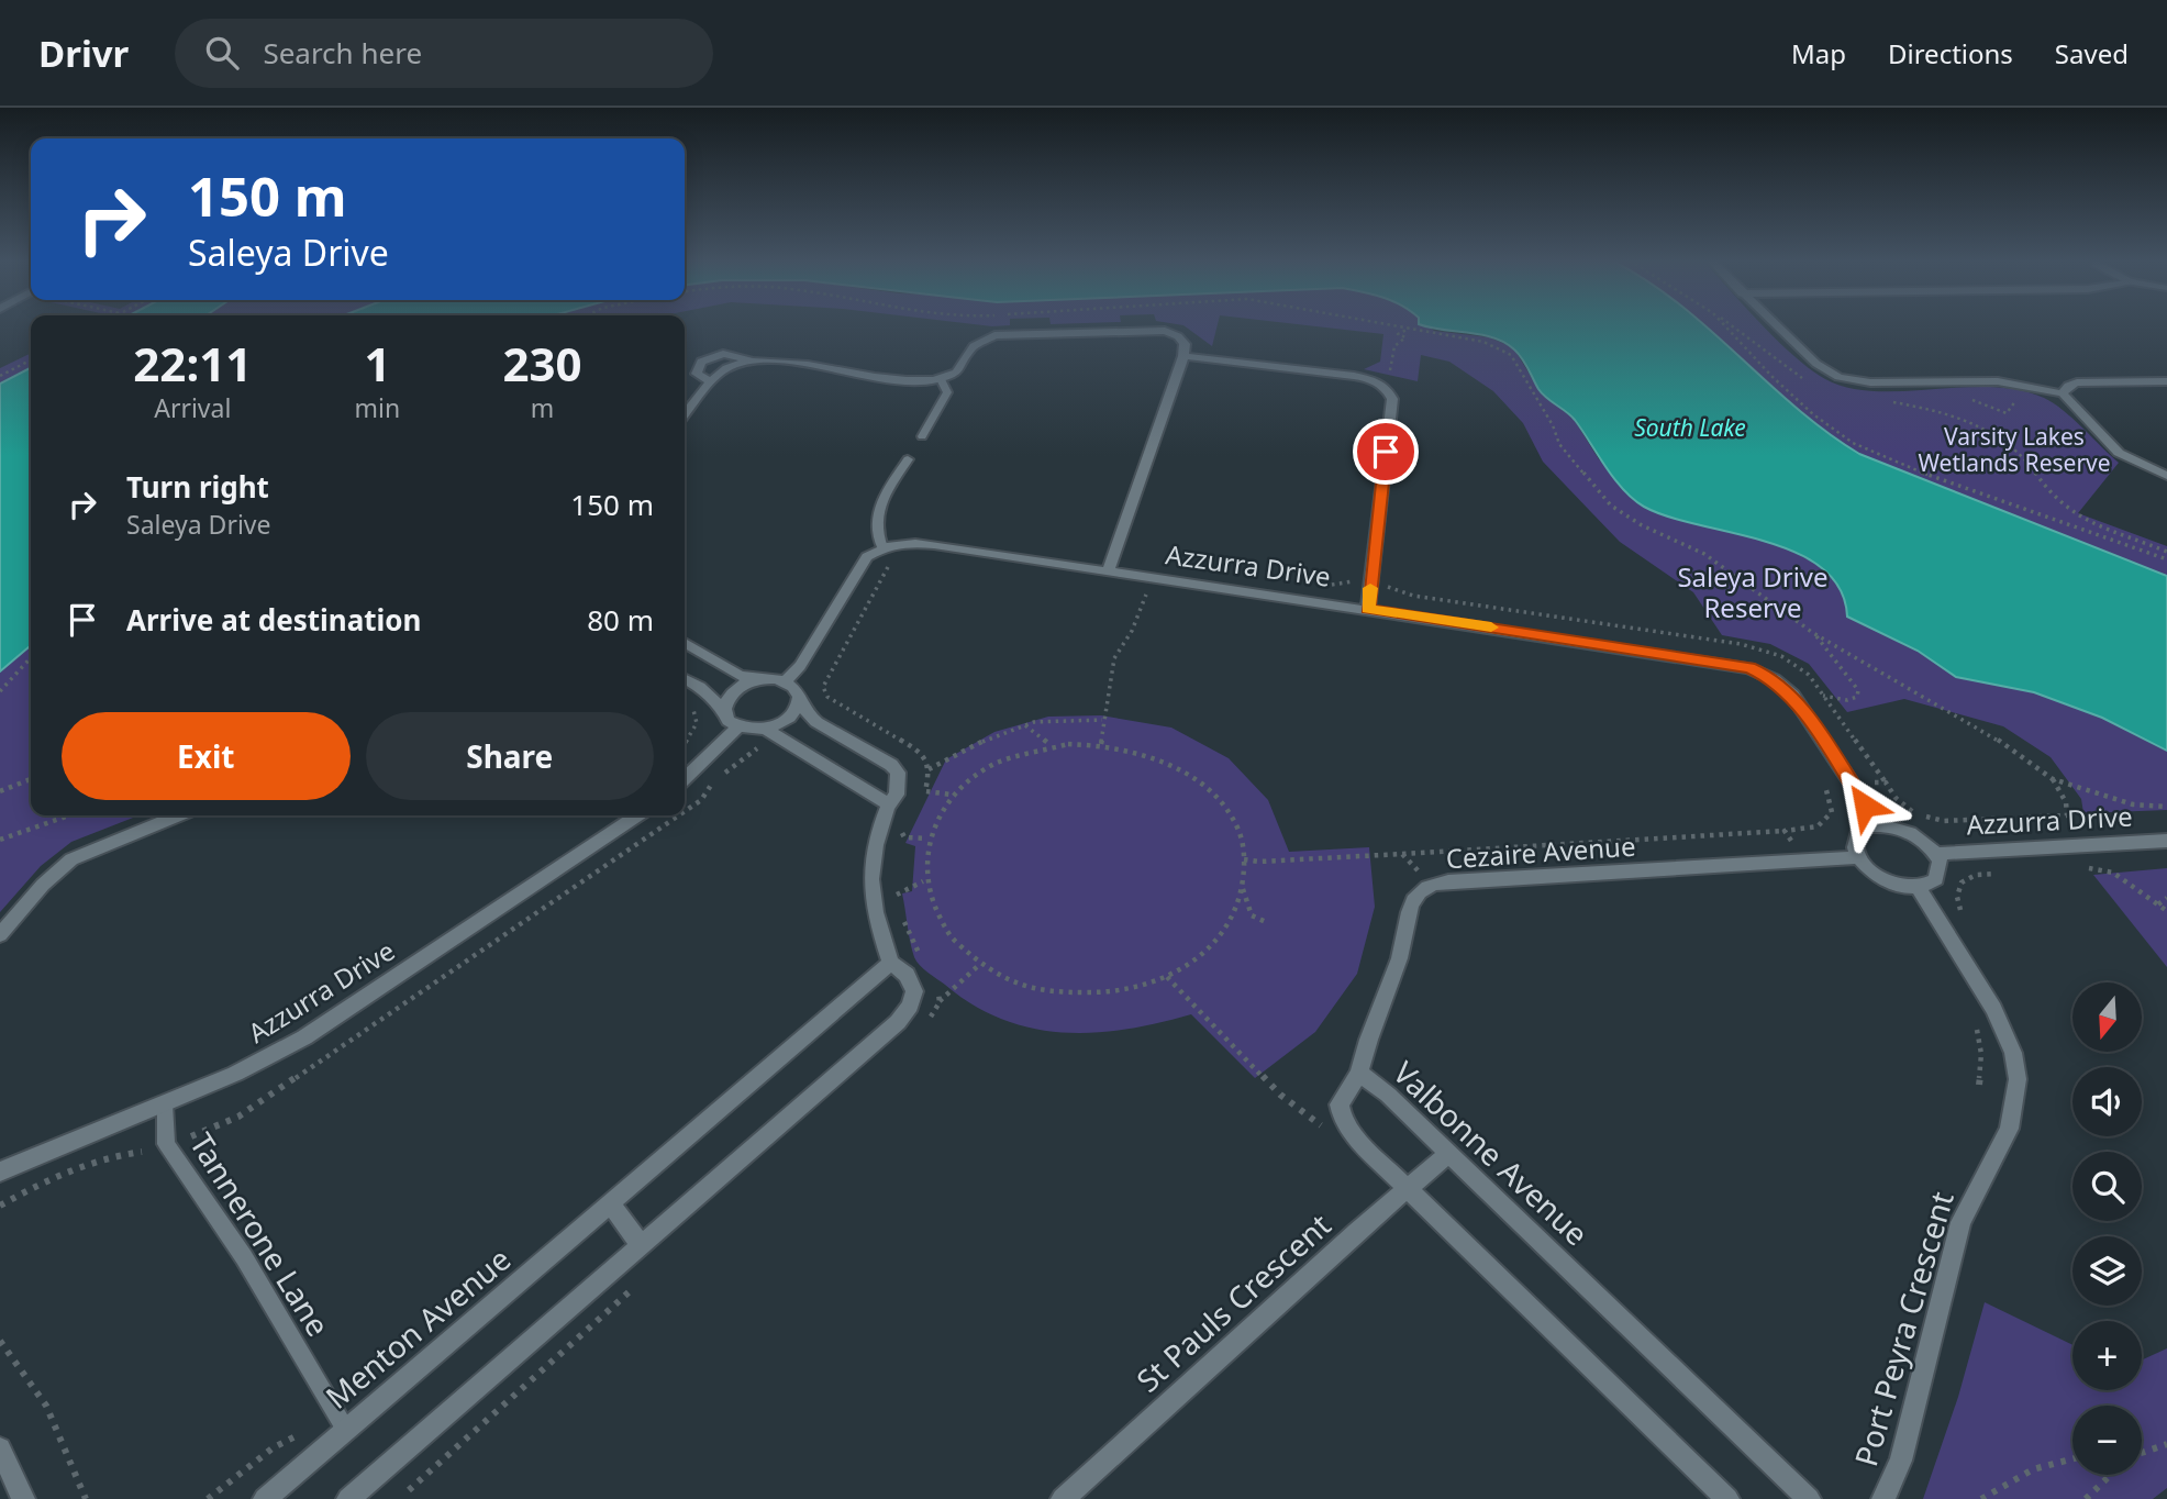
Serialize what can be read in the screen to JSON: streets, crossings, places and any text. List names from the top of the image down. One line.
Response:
{"streets":{"street":["Azzurra Drive","Cezaire Avenue","Valbonne Avenue","St Pauls Crescent","Menton Avenue","Port Peyra Crescent"],"lane":["Tannerone Lane"]},"crossings":[["Azzurra Drive","Tannerone Lane"],["Cezaire Avenue","Valbonne Avenue"],["Valbonne Avenue","St Pauls Crescent"],["Tannerone Lane","Menton Avenue"]],"water":["South Lake"],"parks":["Varsity Lakes Wetlands Reserve","Saleya Drive Reserve"],"north":"bottom","page":{"header":"Drivr","search":"Search here","nav":["Map","Directions","Saved"],"turn":["150 m","Saleya Drive"],"eta":["22:11","Arrival","1","min","230","m"],"list":[{"name":"Turn right","note":"Saleya Drive","value":"150 m"},{"name":"Arrive at destination","value":"80 m"}],"buttons":["Exit","Share"],"map_buttons":["+","−"]}}
